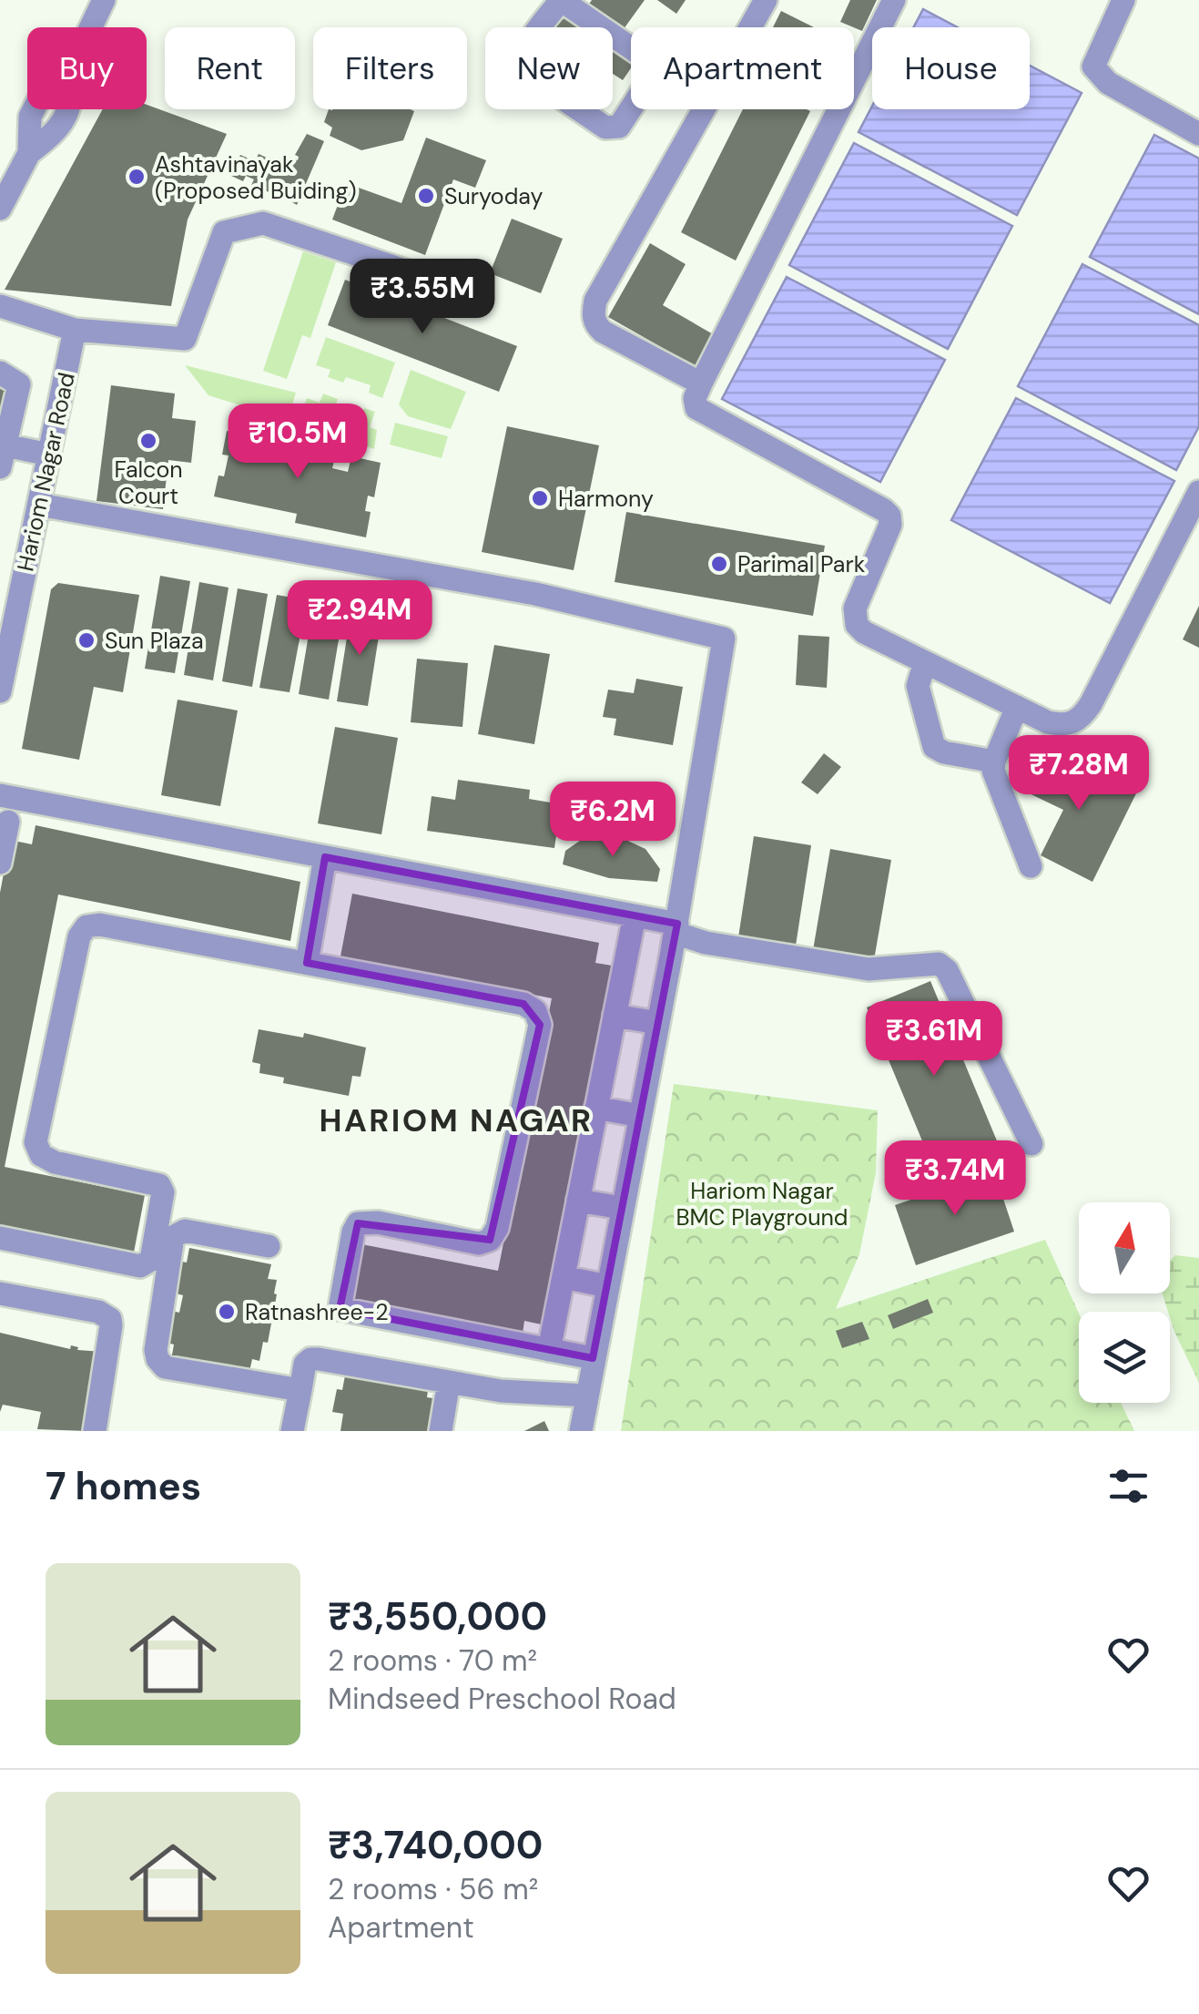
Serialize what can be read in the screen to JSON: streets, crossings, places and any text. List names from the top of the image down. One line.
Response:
{"streets":{"street":["Hariom Nagar Road"]},"districts":["HARIOM NAGAR"],"parks":["Hariom Nagar BMC Playground"],"places":["Ashtavinayak (Proposed Buiding)","Suryoday","Falcon Court","Harmony","Parimal Park","Sun Plaza","Ratnashree-2"],"north":"top","page":{"chip":["Buy","Rent","Filters","New","Apartment","House"],"price":["₹3.55M","₹10.5M","₹2.94M","₹7.28M","₹6.2M","₹3.61M","₹3.74M"],"heading":"7 homes","list":[{"name":"₹3,550,000","note":"2 rooms · 70 m² · Mindseed Preschool Road"},{"name":"₹3,740,000","note":"2 rooms · 56 m² · Apartment"}]}}
